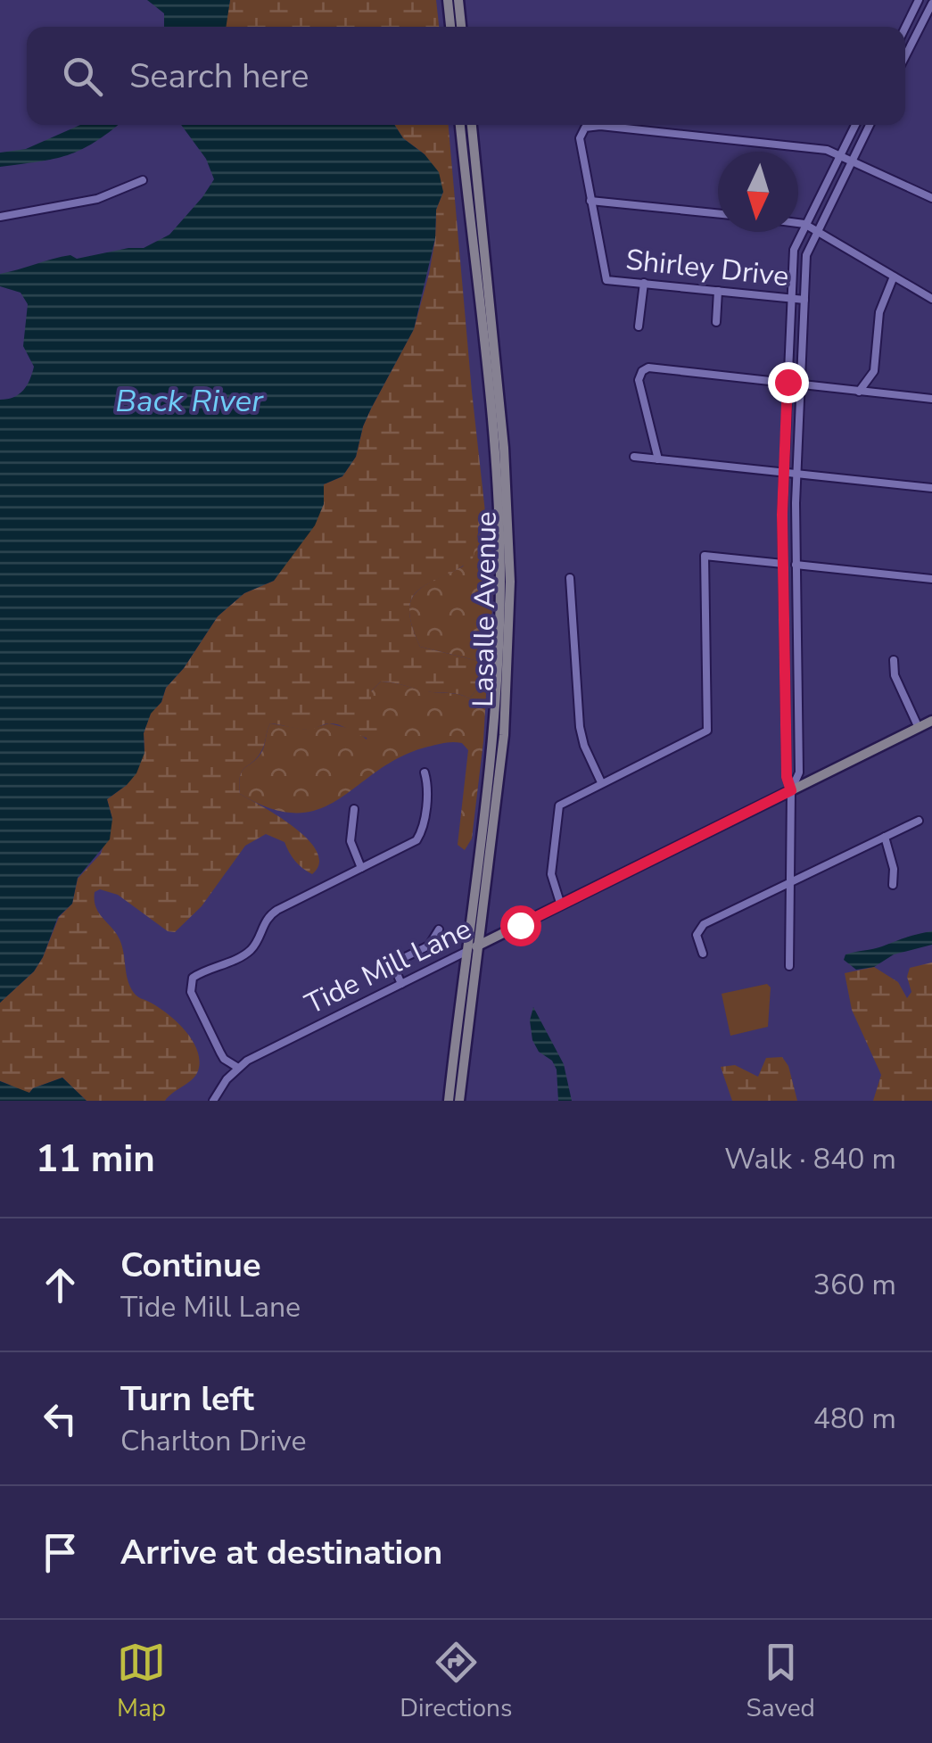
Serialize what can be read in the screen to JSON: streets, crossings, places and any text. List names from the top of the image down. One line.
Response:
{"streets":{"main road":["Lasalle Avenue","Tide Mill Lane"],"street":["Shirley Drive"]},"crossings":[["Lasalle Avenue","Tide Mill Lane"]],"water":["Back River"],"north":"bottom","page":{"search":"Search here","heading":["11 min","Walk · 840 m"],"list":[["Continue","Tide Mill Lane","360 m"],["Turn left","Charlton Drive","480 m"],"Arrive at destination"],"nav":["Map","Directions","Saved"]}}
